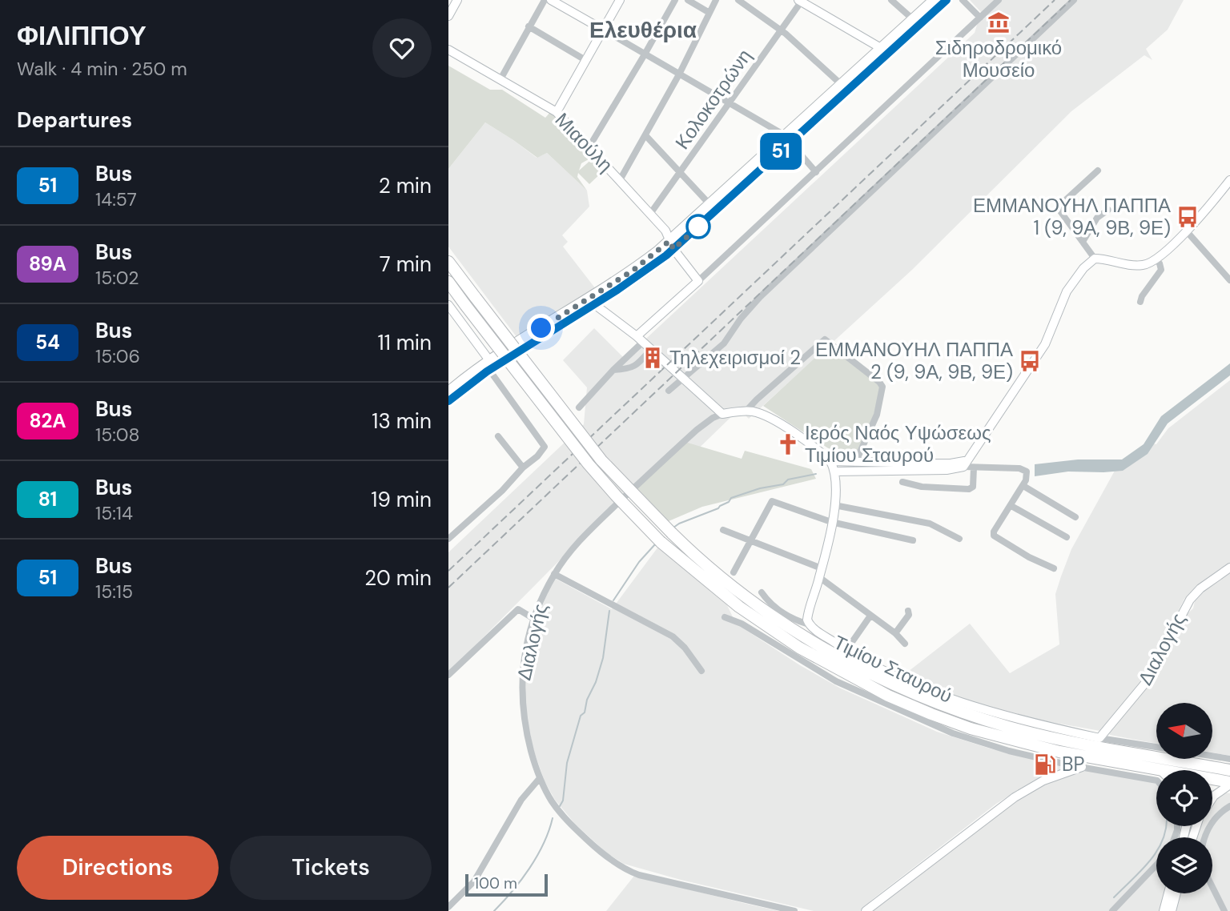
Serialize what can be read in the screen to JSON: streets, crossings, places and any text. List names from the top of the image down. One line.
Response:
{"streets":{"street":["Κολοκοτρώνη","Μιαούλη","Διαλογής","Τιμίου Σταυρού"]},"crossings":[["Κολοκοτρώνη","Μιαούλη"],["Διαλογής","Τιμίου Σταυρού"]],"districts":["Ελευθέρια"],"places":{"museum":["Σιδηροδρομικό Μουσείο"],"bus stop":["ΕΜΜΑΝΟΥΗΛ ΠΑΠΠΑ 1 (9, 9Α, 9Β, 9Ε)","ΕΜΜΑΝΟΥΗΛ ΠΑΠΠΑ 2 (9, 9Α, 9Β, 9Ε)"],"building":["Τηλεχειρισμοί 2"],"church":["Ιερός Ναός Υψώσεως Τιμίου Σταυρού"],"fuel station":["BP"]},"lines":["bus line 51"],"scale_bar":"100 m","north":"left","page":{"heading":[["ΦΙΛΙΠΠΟΥ","Walk · 4 min · 250 m"],"Departures"],"on_map":"51","list":[{"mark":"51","name":"Bus","note":"14:57","value":"2 min"},{"mark":"89Α","name":"Bus","note":"15:02","value":"7 min"},{"mark":"54","name":"Bus","note":"15:06","value":"11 min"},{"mark":"82Α","name":"Bus","note":"15:08","value":"13 min"},{"mark":"81","name":"Bus","note":"15:14","value":"19 min"},{"mark":"51","name":"Bus","note":"15:15","value":"20 min"}],"buttons":["Directions","Tickets"],"scale":"100 m"}}
